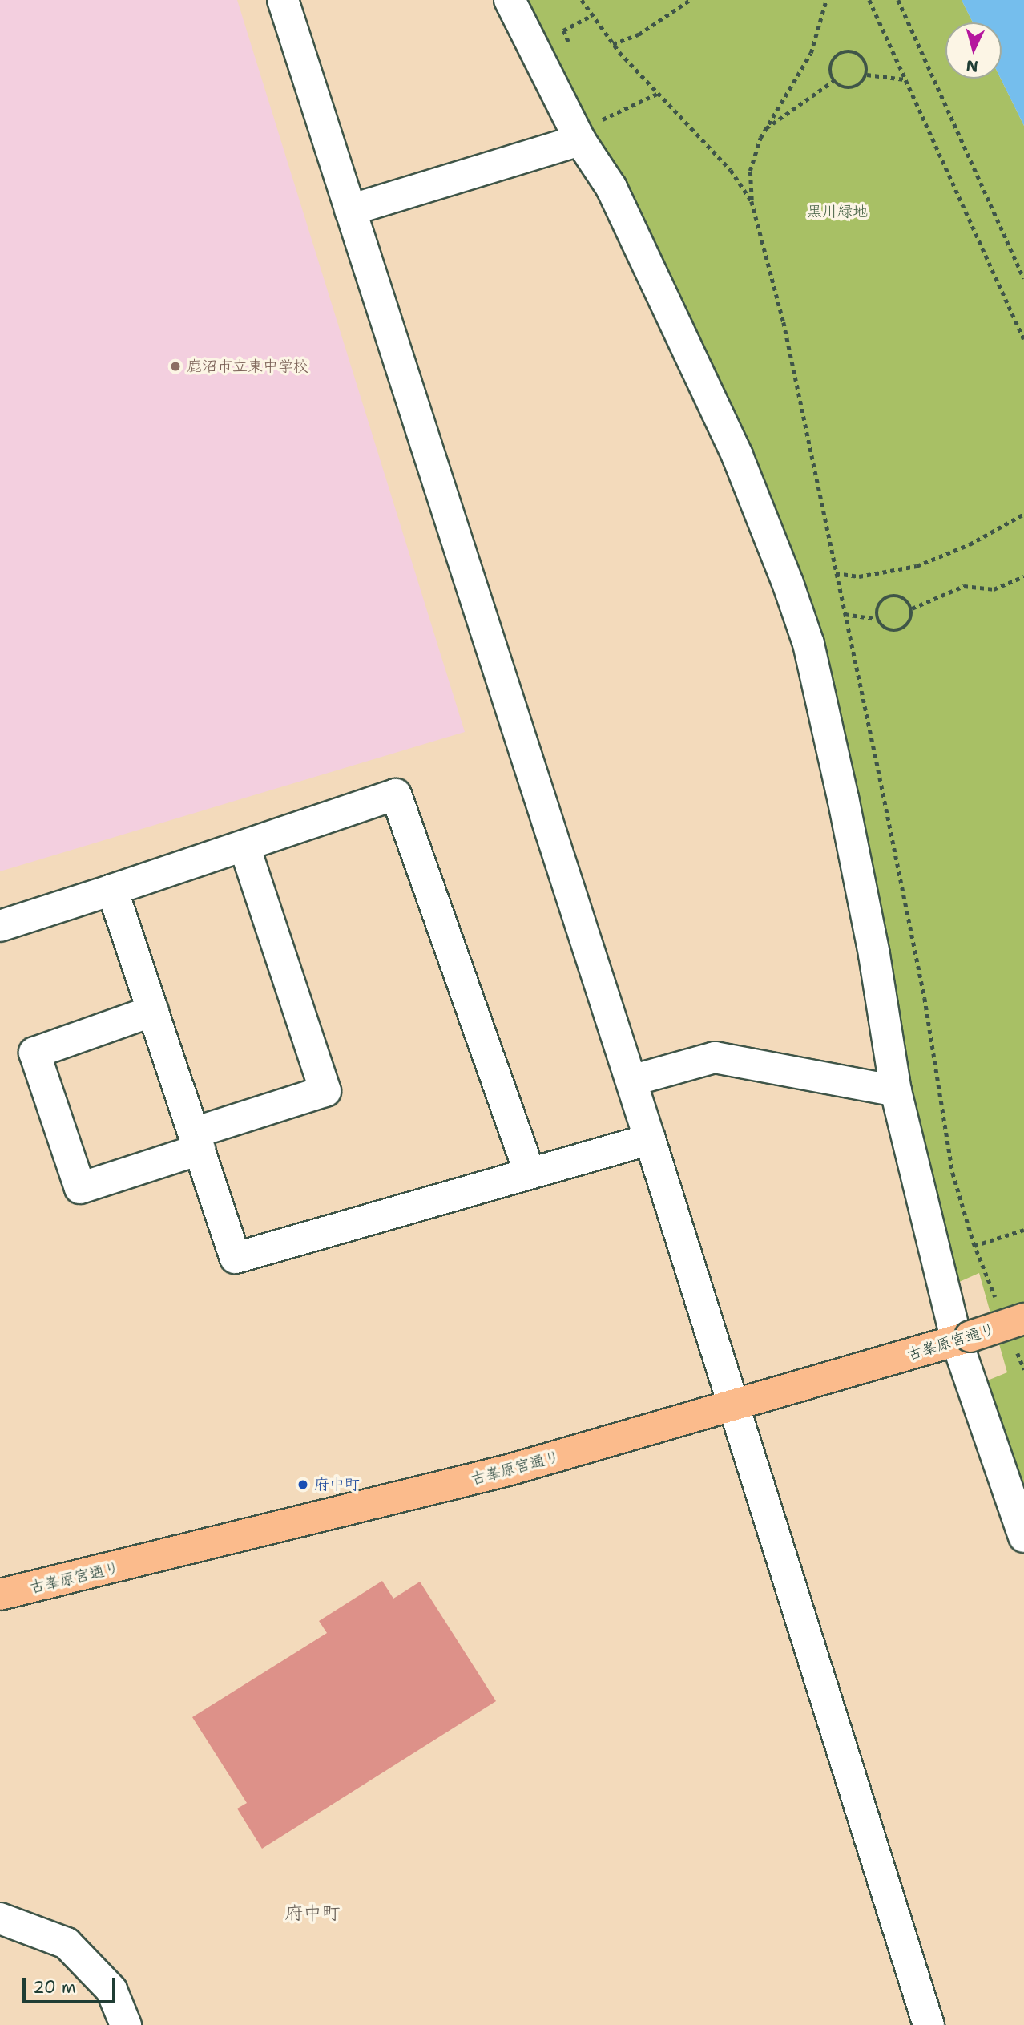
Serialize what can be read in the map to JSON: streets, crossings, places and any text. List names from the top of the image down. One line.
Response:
{"streets":{"main road":["古峯原宮通り"]},"districts":["府中町"],"parks":["黒川緑地"],"places":["鹿沼市立東中学校","府中町"],"scale_bar":"20 m","north":"bottom"}
